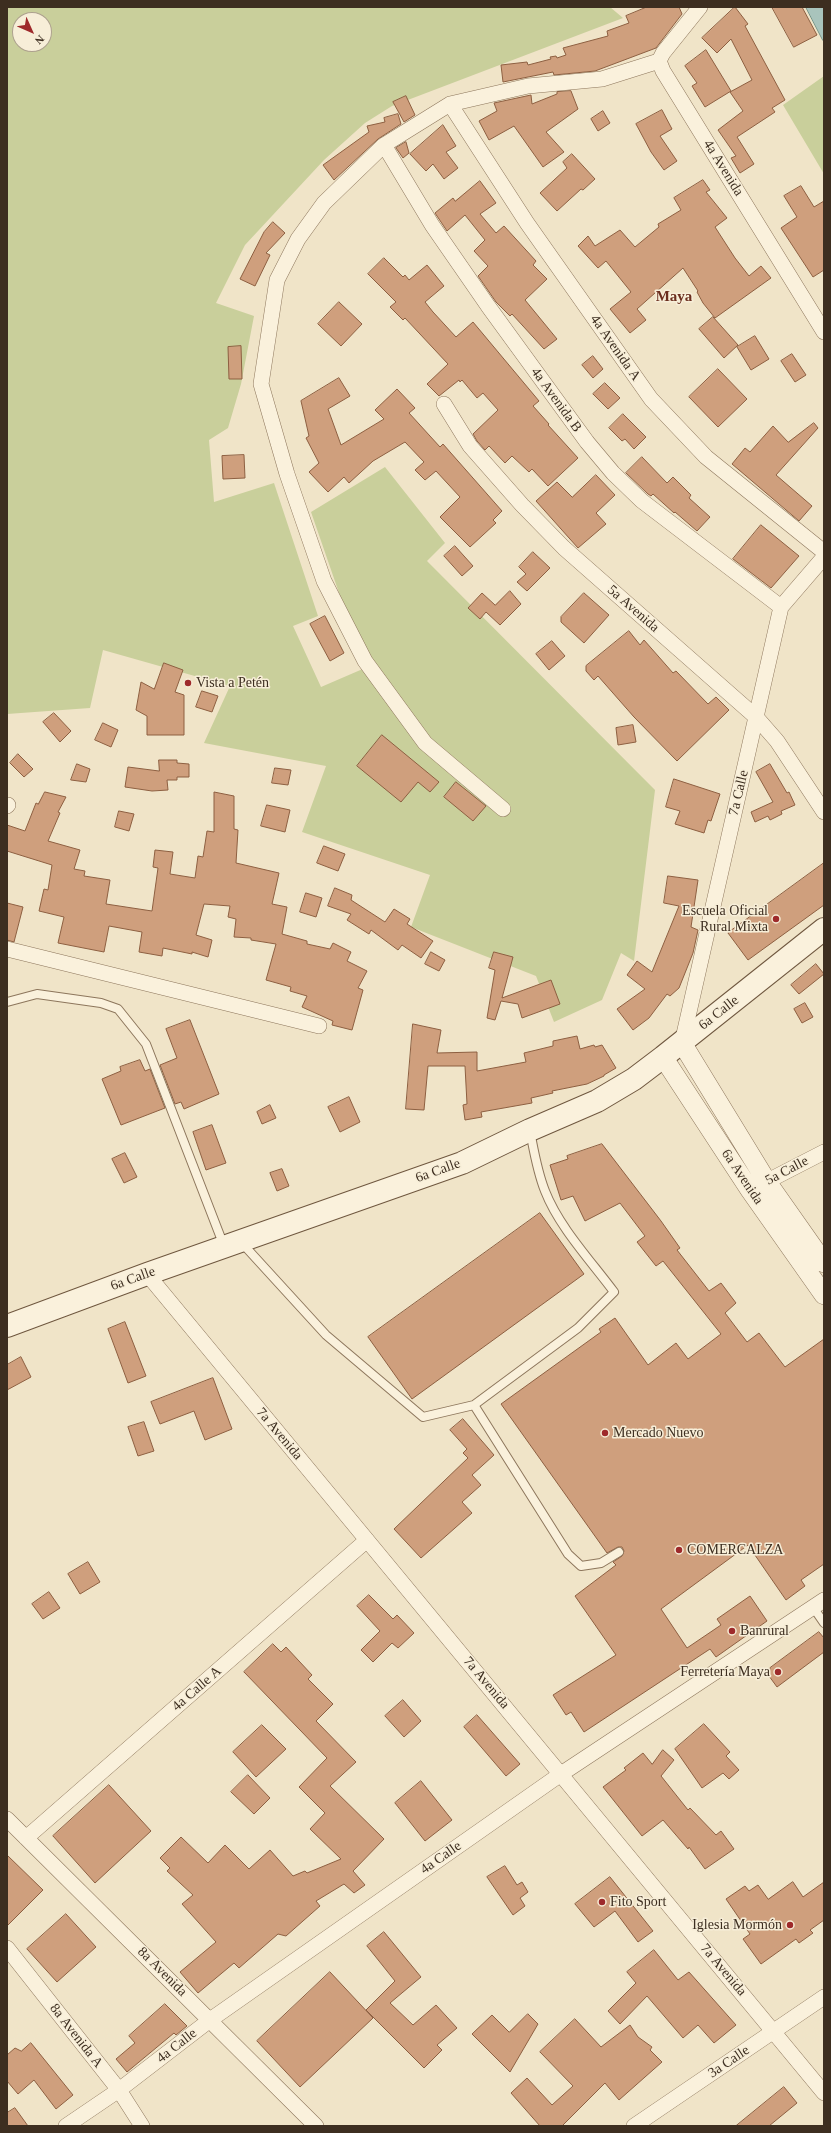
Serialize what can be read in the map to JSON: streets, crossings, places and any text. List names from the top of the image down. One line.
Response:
{"streets":{"main road":["6a Calle"],"street":["4a Avenida","4a Avenida A","4a Avenida B","5a Avenida","7a Calle","5a Calle","6a Avenida","7a Avenida","4a Calle A","4a Calle","8a Avenida","8a Avenida A","3a Calle"]},"crossings":[["4a Avenida B","7a Calle"],["5a Avenida","7a Calle"],["7a Calle","6a Calle"],["7a Calle","6a Avenida"],["6a Calle","6a Avenida"],["6a Calle","7a Avenida"],["5a Calle","6a Avenida"],["7a Avenida","4a Calle A"],["7a Avenida","4a Calle"],["7a Avenida","3a Calle"],["4a Calle A","8a Avenida"],["4a Calle","8a Avenida"],["4a Calle","8a Avenida A"]],"districts":["Maya"],"places":["Vista a Petén","Escuela Oficial Rural Mixta","Mercado Nuevo","COMERCALZA","Banrural","Ferretería Maya","Fito Sport","Iglesia Mormón"],"north":"bottom right"}
